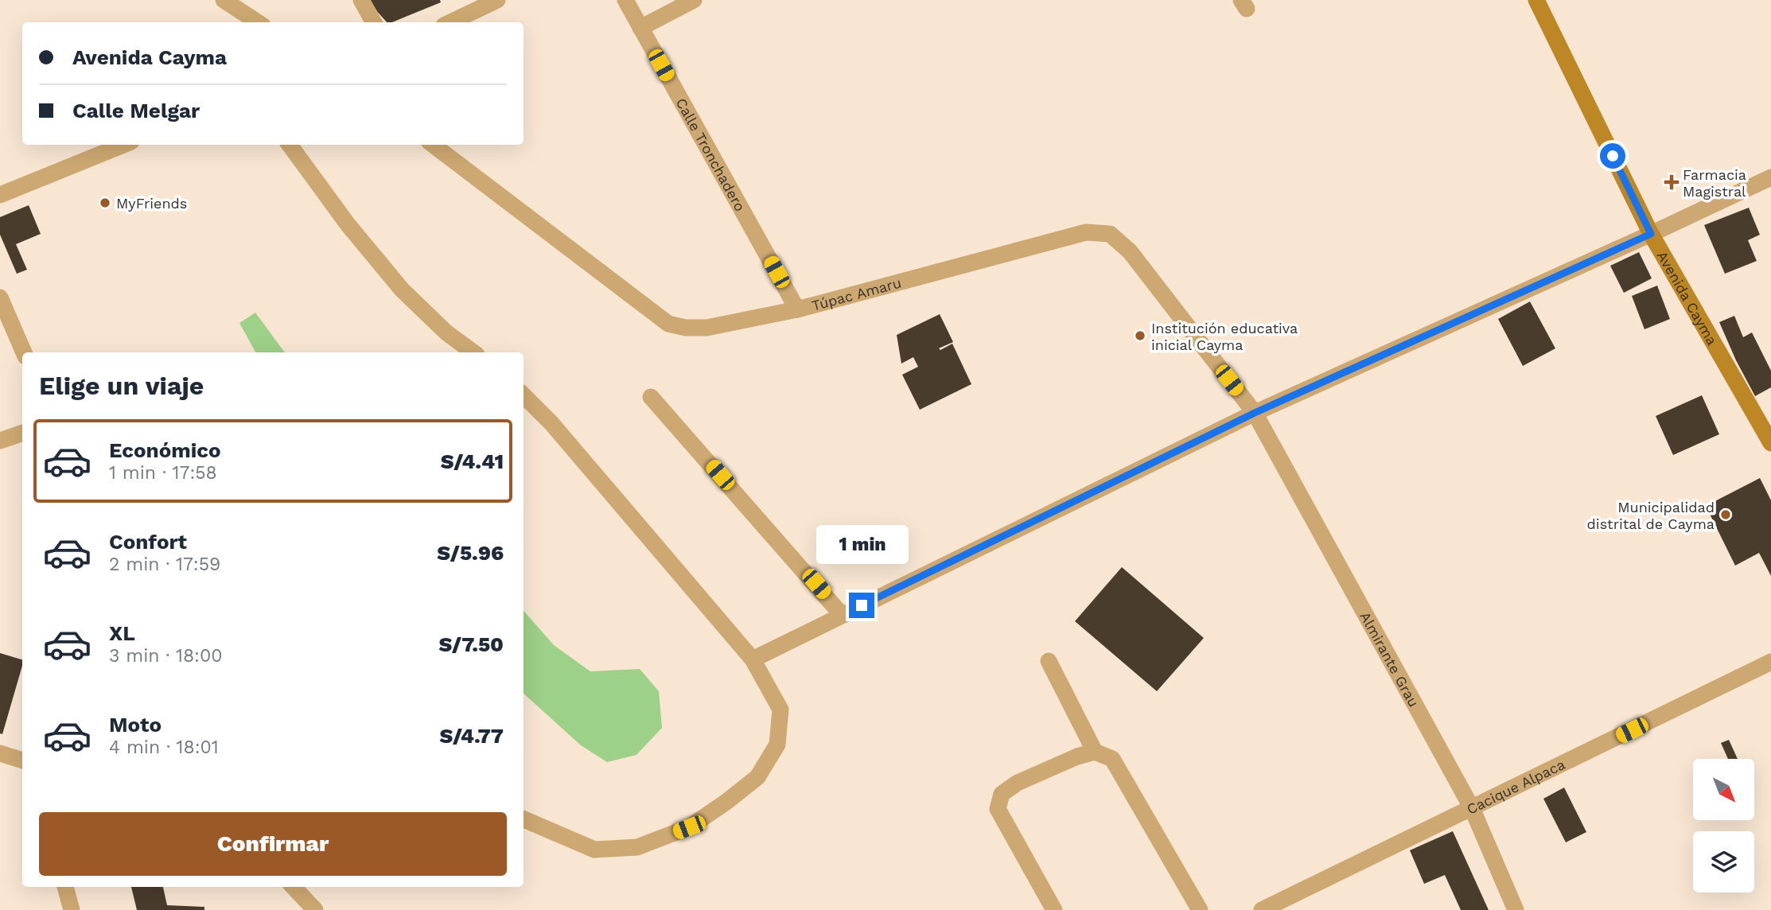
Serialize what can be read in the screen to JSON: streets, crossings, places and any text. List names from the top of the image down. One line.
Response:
{"streets":{"main road":["Avenida Cayma"],"street":["Calle Tronchadero","Túpac Amaru","Almirante Grau","Cacique Alpaca"]},"crossings":[["Calle Tronchadero","Túpac Amaru"],["Túpac Amaru","Almirante Grau"],["Almirante Grau","Cacique Alpaca"]],"places":{"health":["Farmacia Magistral"],"other":["MyFriends","Institución educativa inicial Cayma","Municipalidad distrital de Cayma"]},"north":"bottom right","page":{"banner":["Avenida Cayma","Calle Melgar"],"heading":"Elige un viaje","list":[{"name":"Económico","note":"1 min · 17:58","value":"S/4.41"},{"name":"Confort","note":"2 min · 17:59","value":"S/5.96"},{"name":"XL","note":"3 min · 18:00","value":"S/7.50"},{"name":"Moto","note":"4 min · 18:01","value":"S/4.77"}],"bubble":"1 min","buttons":"Confirmar"}}
